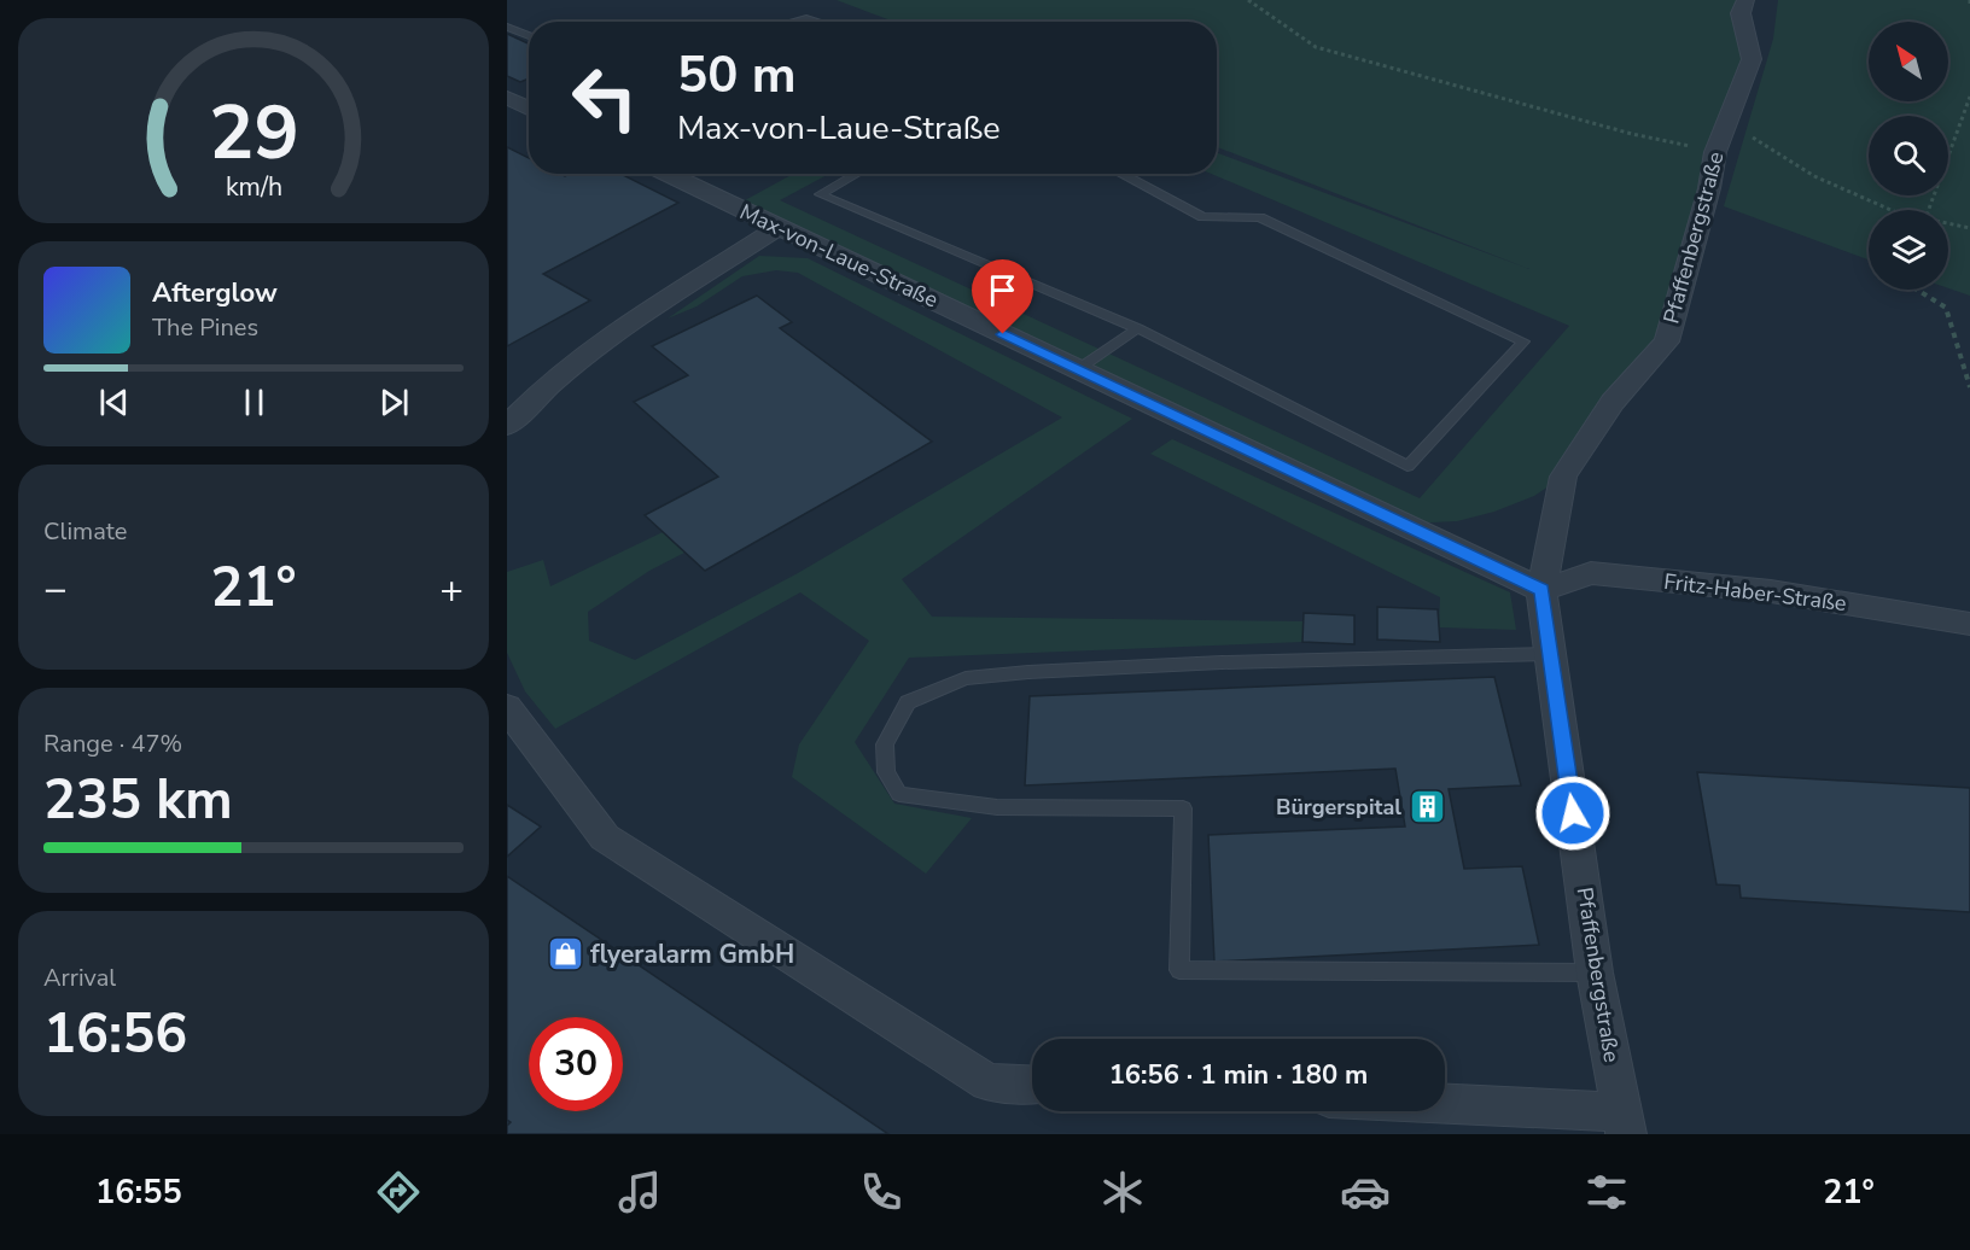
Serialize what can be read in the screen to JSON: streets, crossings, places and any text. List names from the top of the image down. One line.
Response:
{"streets":{"street":["Pfaffenbergstraße","Max-von-Laue-Straße","Fritz-Haber-Straße"]},"crossings":[["Pfaffenbergstraße","Max-von-Laue-Straße"],["Pfaffenbergstraße","Fritz-Haber-Straße"],["Max-von-Laue-Straße","Fritz-Haber-Straße"]],"places":{"building":["Bürgerspital"],"shop":["flyeralarm GmbH"]},"north":"top left","page":{"turn":["50 m","Max-von-Laue-Straße"],"song":["Afterglow","The Pines"],"tile":["Climate",["Range · 47%","235 km"],["Arrival","16:56"]],"heat":["−","21°","+"],"limit":"30","trip":"16:56 · 1 min · 180 m","tabs":["16:55","21°"],"gauge":["29","km/h"]}}
